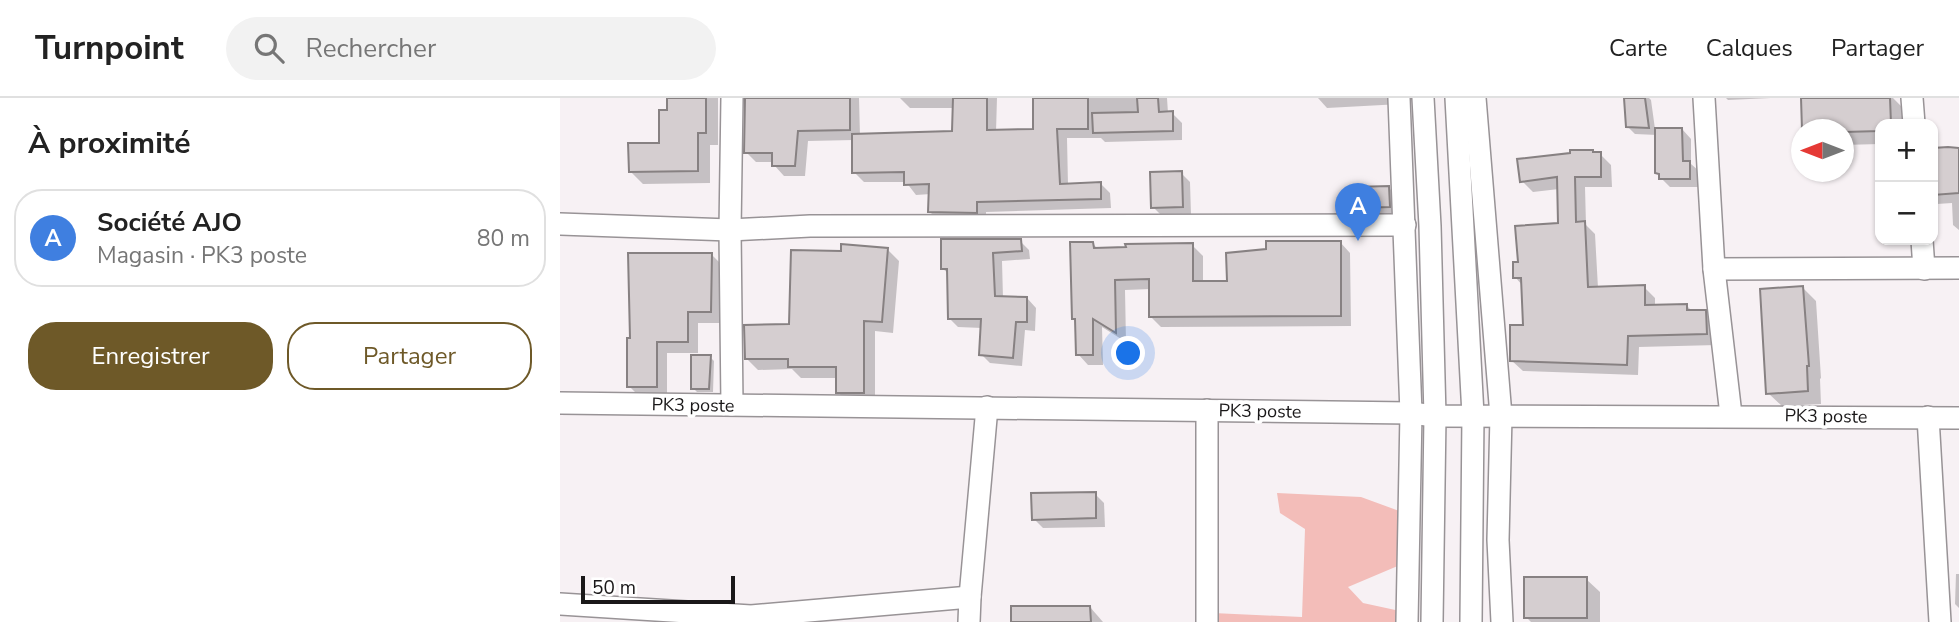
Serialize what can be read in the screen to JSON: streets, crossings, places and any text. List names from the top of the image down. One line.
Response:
{"streets":{"street":["PK3 poste"]},"scale_bar":"50 m","north":"left","page":{"header":"Turnpoint","search":"Rechercher","nav":["Carte","Calques","Partager"],"heading":"À proximité","map_buttons":["+","−"],"pins":"A","list":[{"mark":"A","name":"Société AJO","note":"Magasin · PK3 poste","value":"80 m"}],"buttons":["Enregistrer","Partager"],"scale":"50 m"}}
